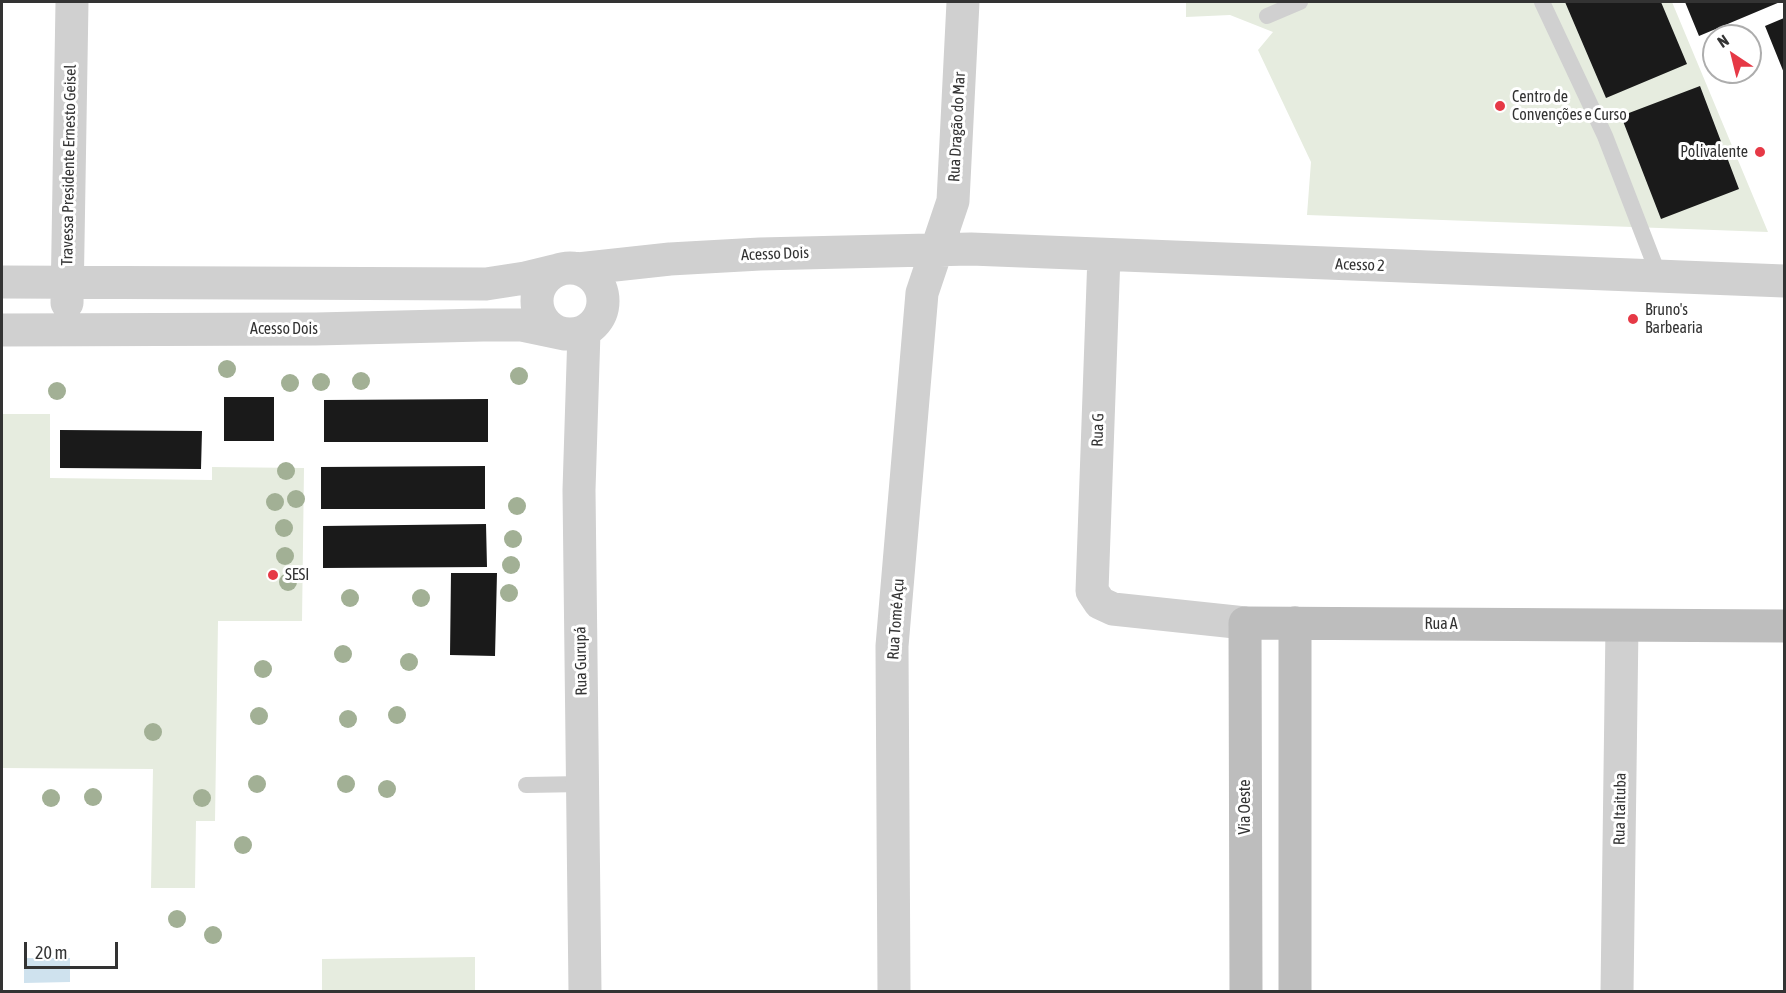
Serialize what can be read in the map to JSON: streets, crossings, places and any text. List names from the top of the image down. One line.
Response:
{"streets":{"street":["Rua Dragão do Mar","Travessa Presidente Ernesto Geisel","Acesso Dois","Acesso 2","Rua G","Rua Tomé Açu","Rua A","Rua Gurupá","Via Oeste","Rua Itaituba"]},"crossings":[["Rua Dragão do Mar","Acesso Dois"],["Rua Dragão do Mar","Acesso 2"],["Rua Dragão do Mar","Rua Tomé Açu"],["Travessa Presidente Ernesto Geisel","Acesso Dois"],["Acesso Dois","Acesso 2"],["Acesso Dois","Rua Tomé Açu"],["Acesso Dois","Rua Gurupá"],["Acesso 2","Rua G"],["Acesso 2","Rua Tomé Açu"],["Rua G","Rua A"],["Rua A","Via Oeste"],["Rua A","Rua Itaituba"]],"places":["Centro de Convenções e Curso","Polivalente","Bruno's Barbearia","SESI"],"scale_bar":"20 m","north":"top left"}
